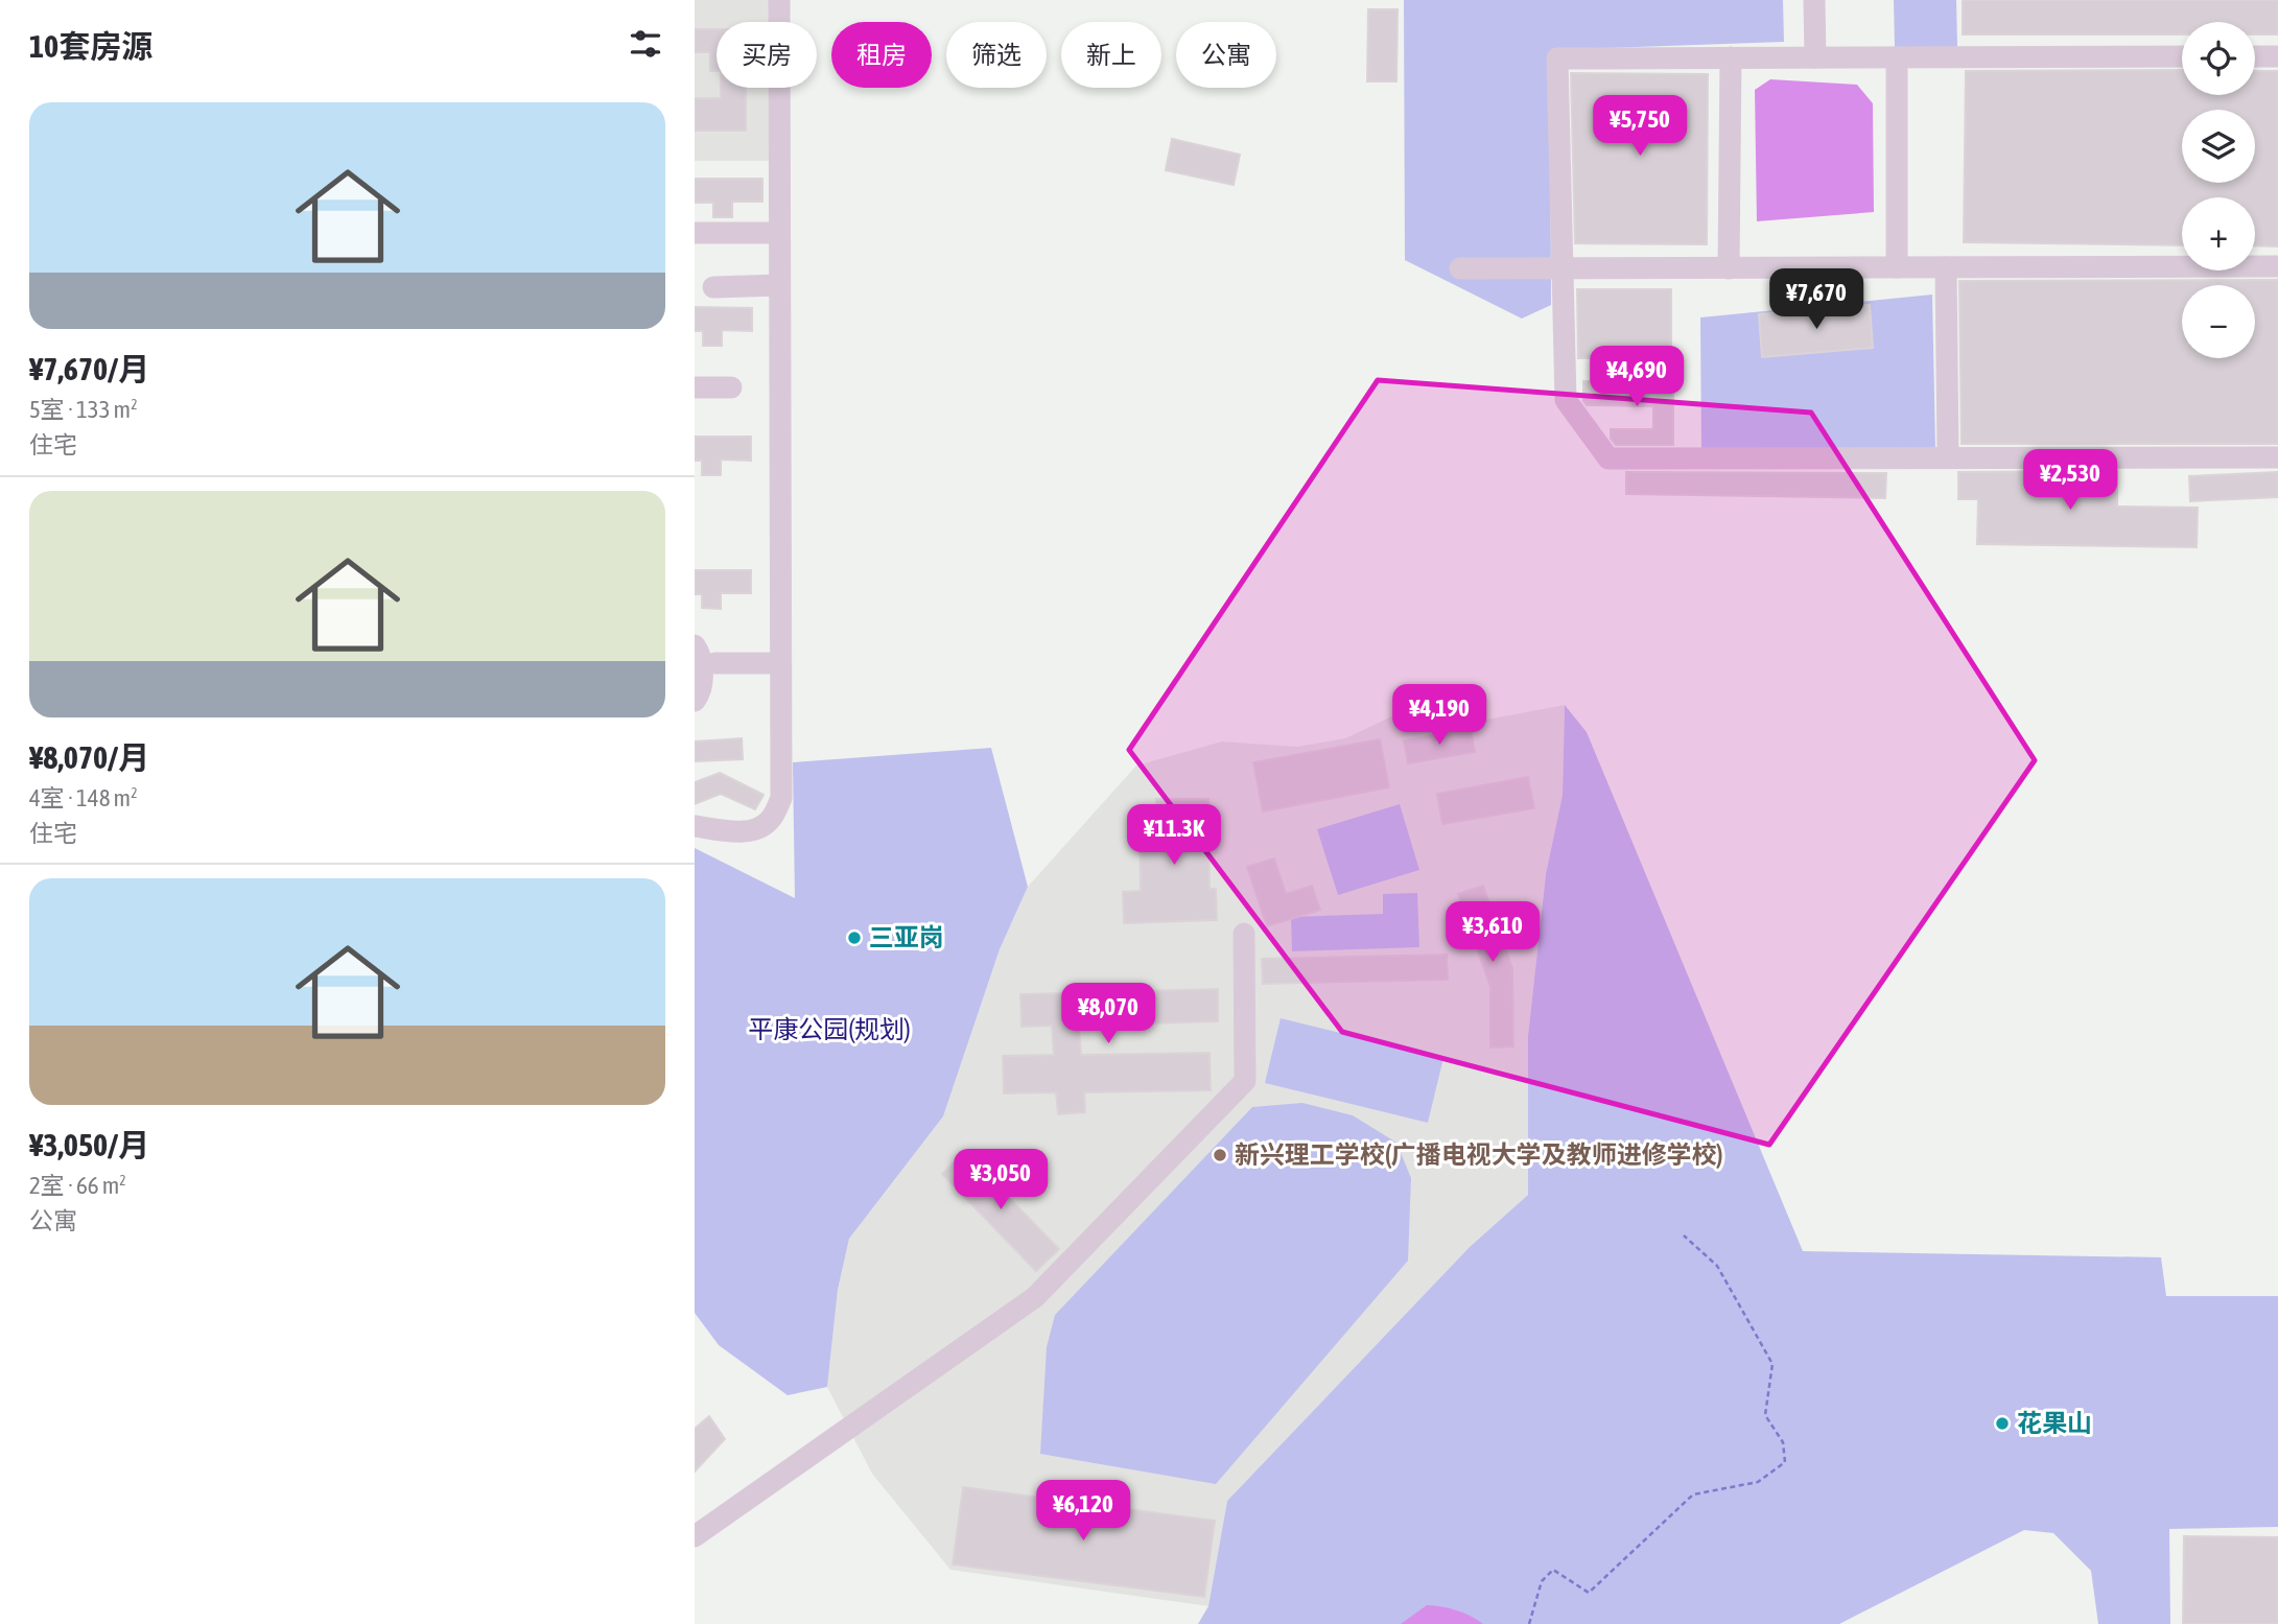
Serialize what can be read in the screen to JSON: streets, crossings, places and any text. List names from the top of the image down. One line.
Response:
{"parks":["平康公园(规划)"],"places":["三亚岗","新兴理工学校(广播电视大学及教师进修学校)","花果山"],"page":{"heading":"10套房源","map_buttons":["+","−"],"chip":["买房","租房","筛选","新上","公寓"],"list":[{"name":"¥7,670/月","note":"5室 · 133 m² · 住宅"},{"name":"¥8,070/月","note":"4室 · 148 m² · 住宅"},{"name":"¥3,050/月","note":"2室 · 66 m² · 公寓"}],"price":["¥5,750","¥7,670","¥4,690","¥2,530","¥4,190","¥11.3K","¥3,610","¥8,070","¥3,050","¥6,120"]}}
